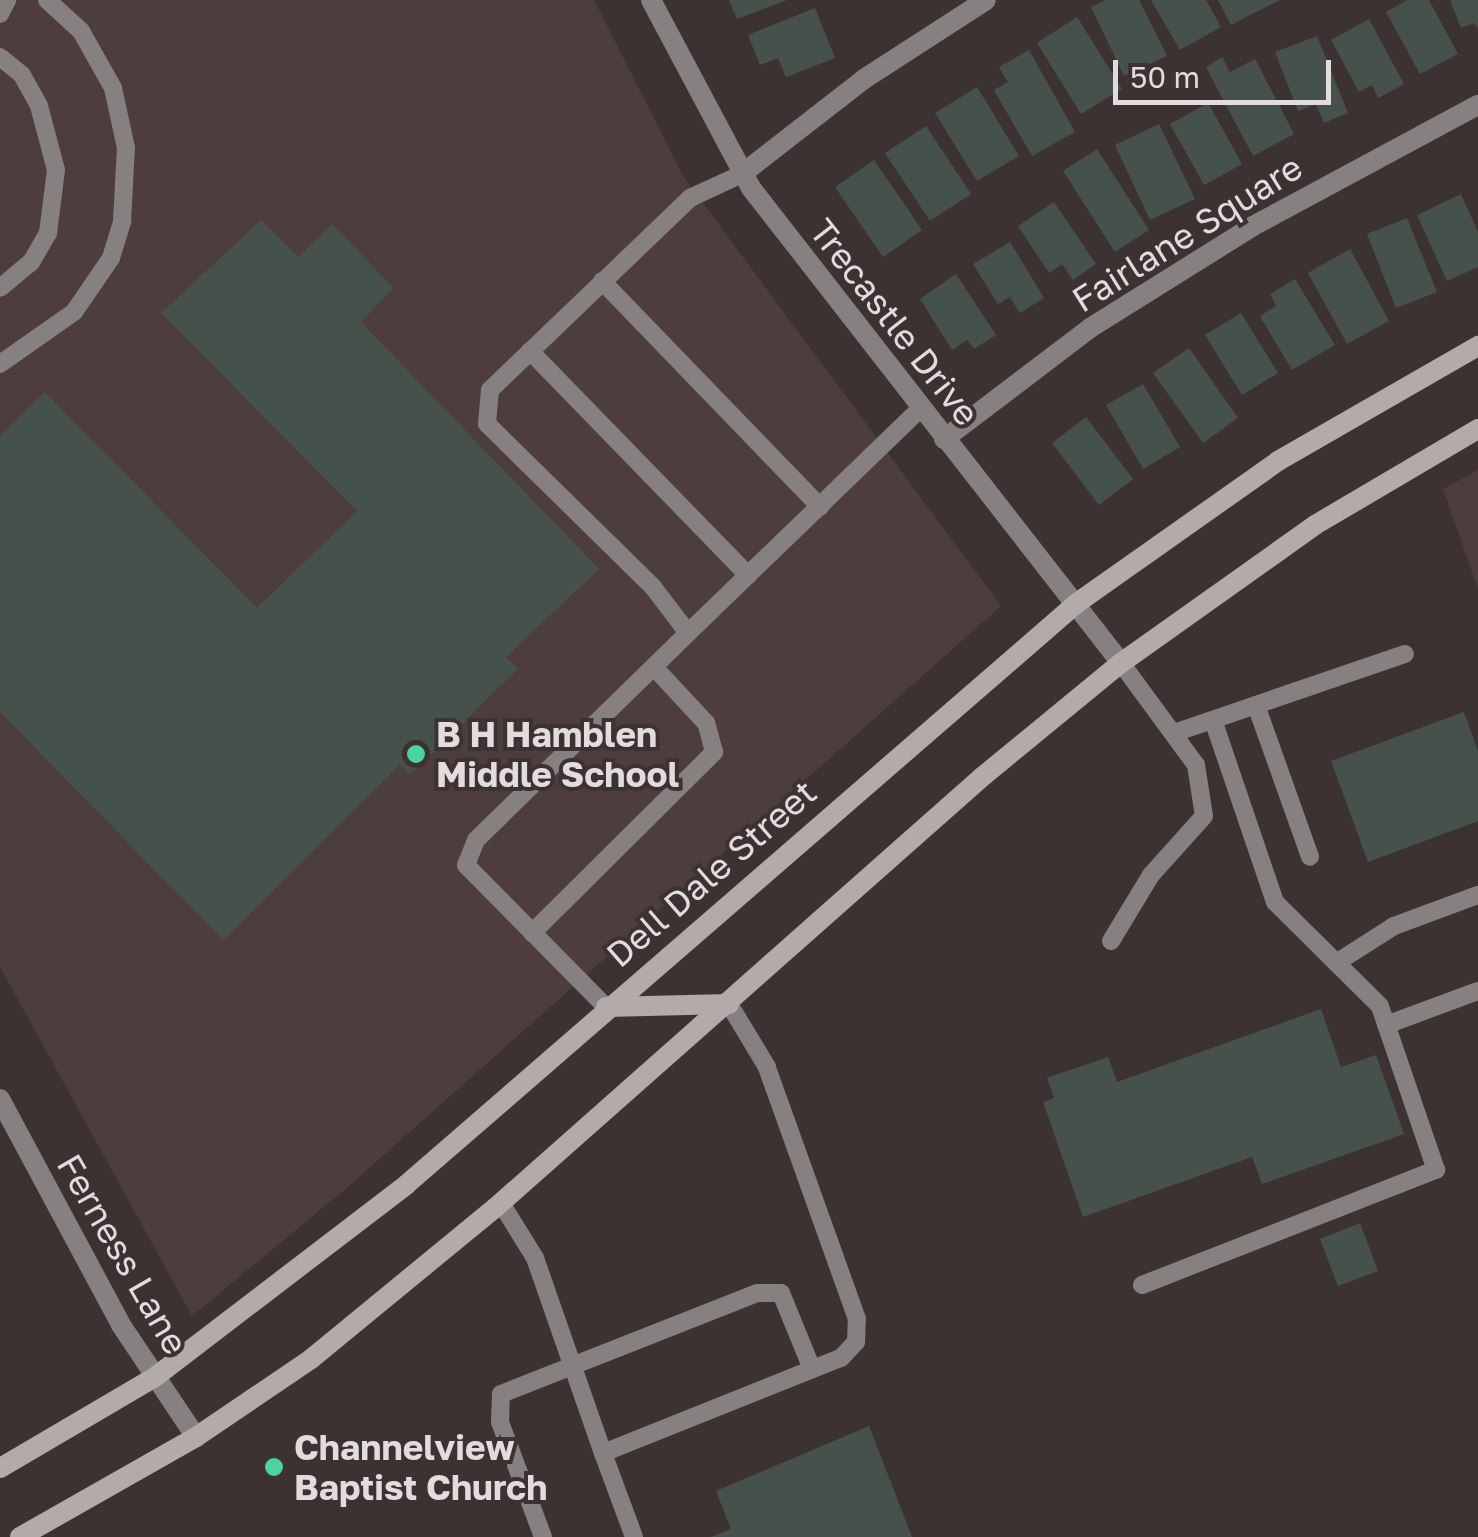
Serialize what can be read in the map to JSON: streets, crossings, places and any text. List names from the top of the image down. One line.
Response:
{"streets":{"main road":["Dell Dale Street"],"street":["Fairlane Square","Trecastle Drive","Ferness Lane"]},"crossings":[["Fairlane Square","Trecastle Drive"],["Trecastle Drive","Dell Dale Street"],["Dell Dale Street","Ferness Lane"]],"places":["B H Hamblen Middle School","Channelview Baptist Church"],"scale_bar":"50 m"}
